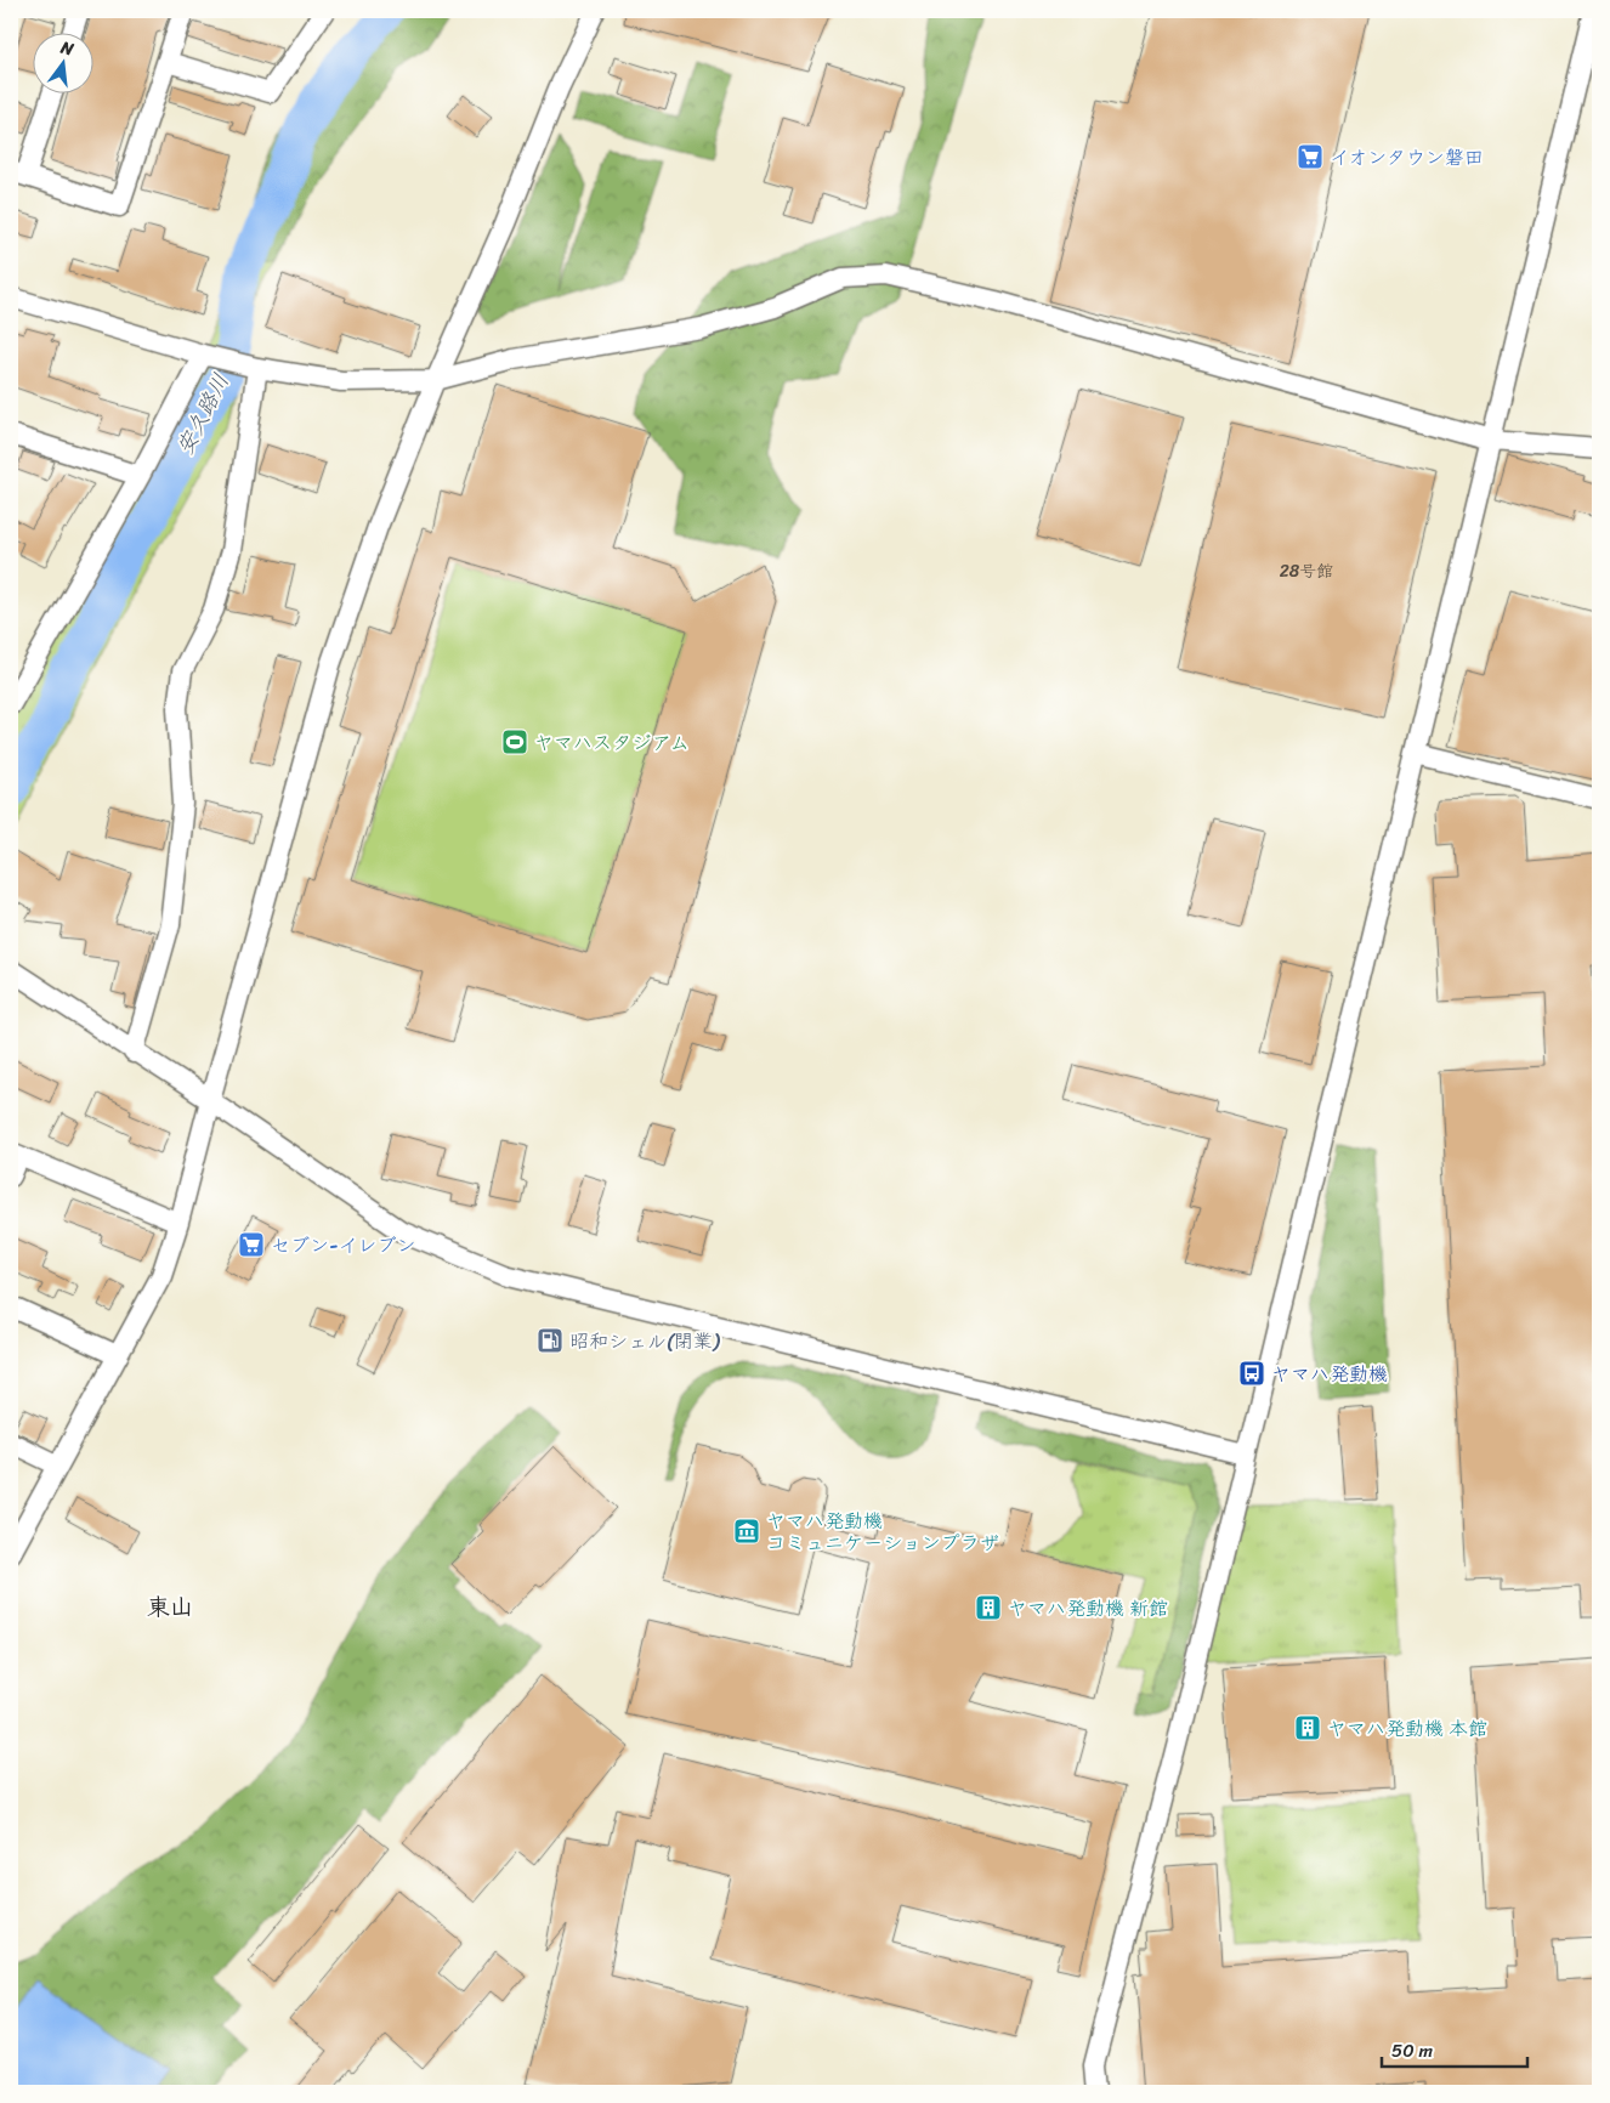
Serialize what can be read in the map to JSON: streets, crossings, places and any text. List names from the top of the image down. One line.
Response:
{"districts":["東山"],"water":["安久路川"],"places":{"supermarket":["イオンタウン磐田","セブン-イレブン"],"sports":["ヤマハスタジアム"],"fuel station":["昭和シェル(閉業)"],"bus stop":["ヤマハ発動機"],"museum":["ヤマハ発動機 コミュニケーションプラザ"],"building":["ヤマハ発動機 新館","ヤマハ発動機 本館"]},"house_numbers":["28号館"],"scale_bar":"50 m","north":"top"}
